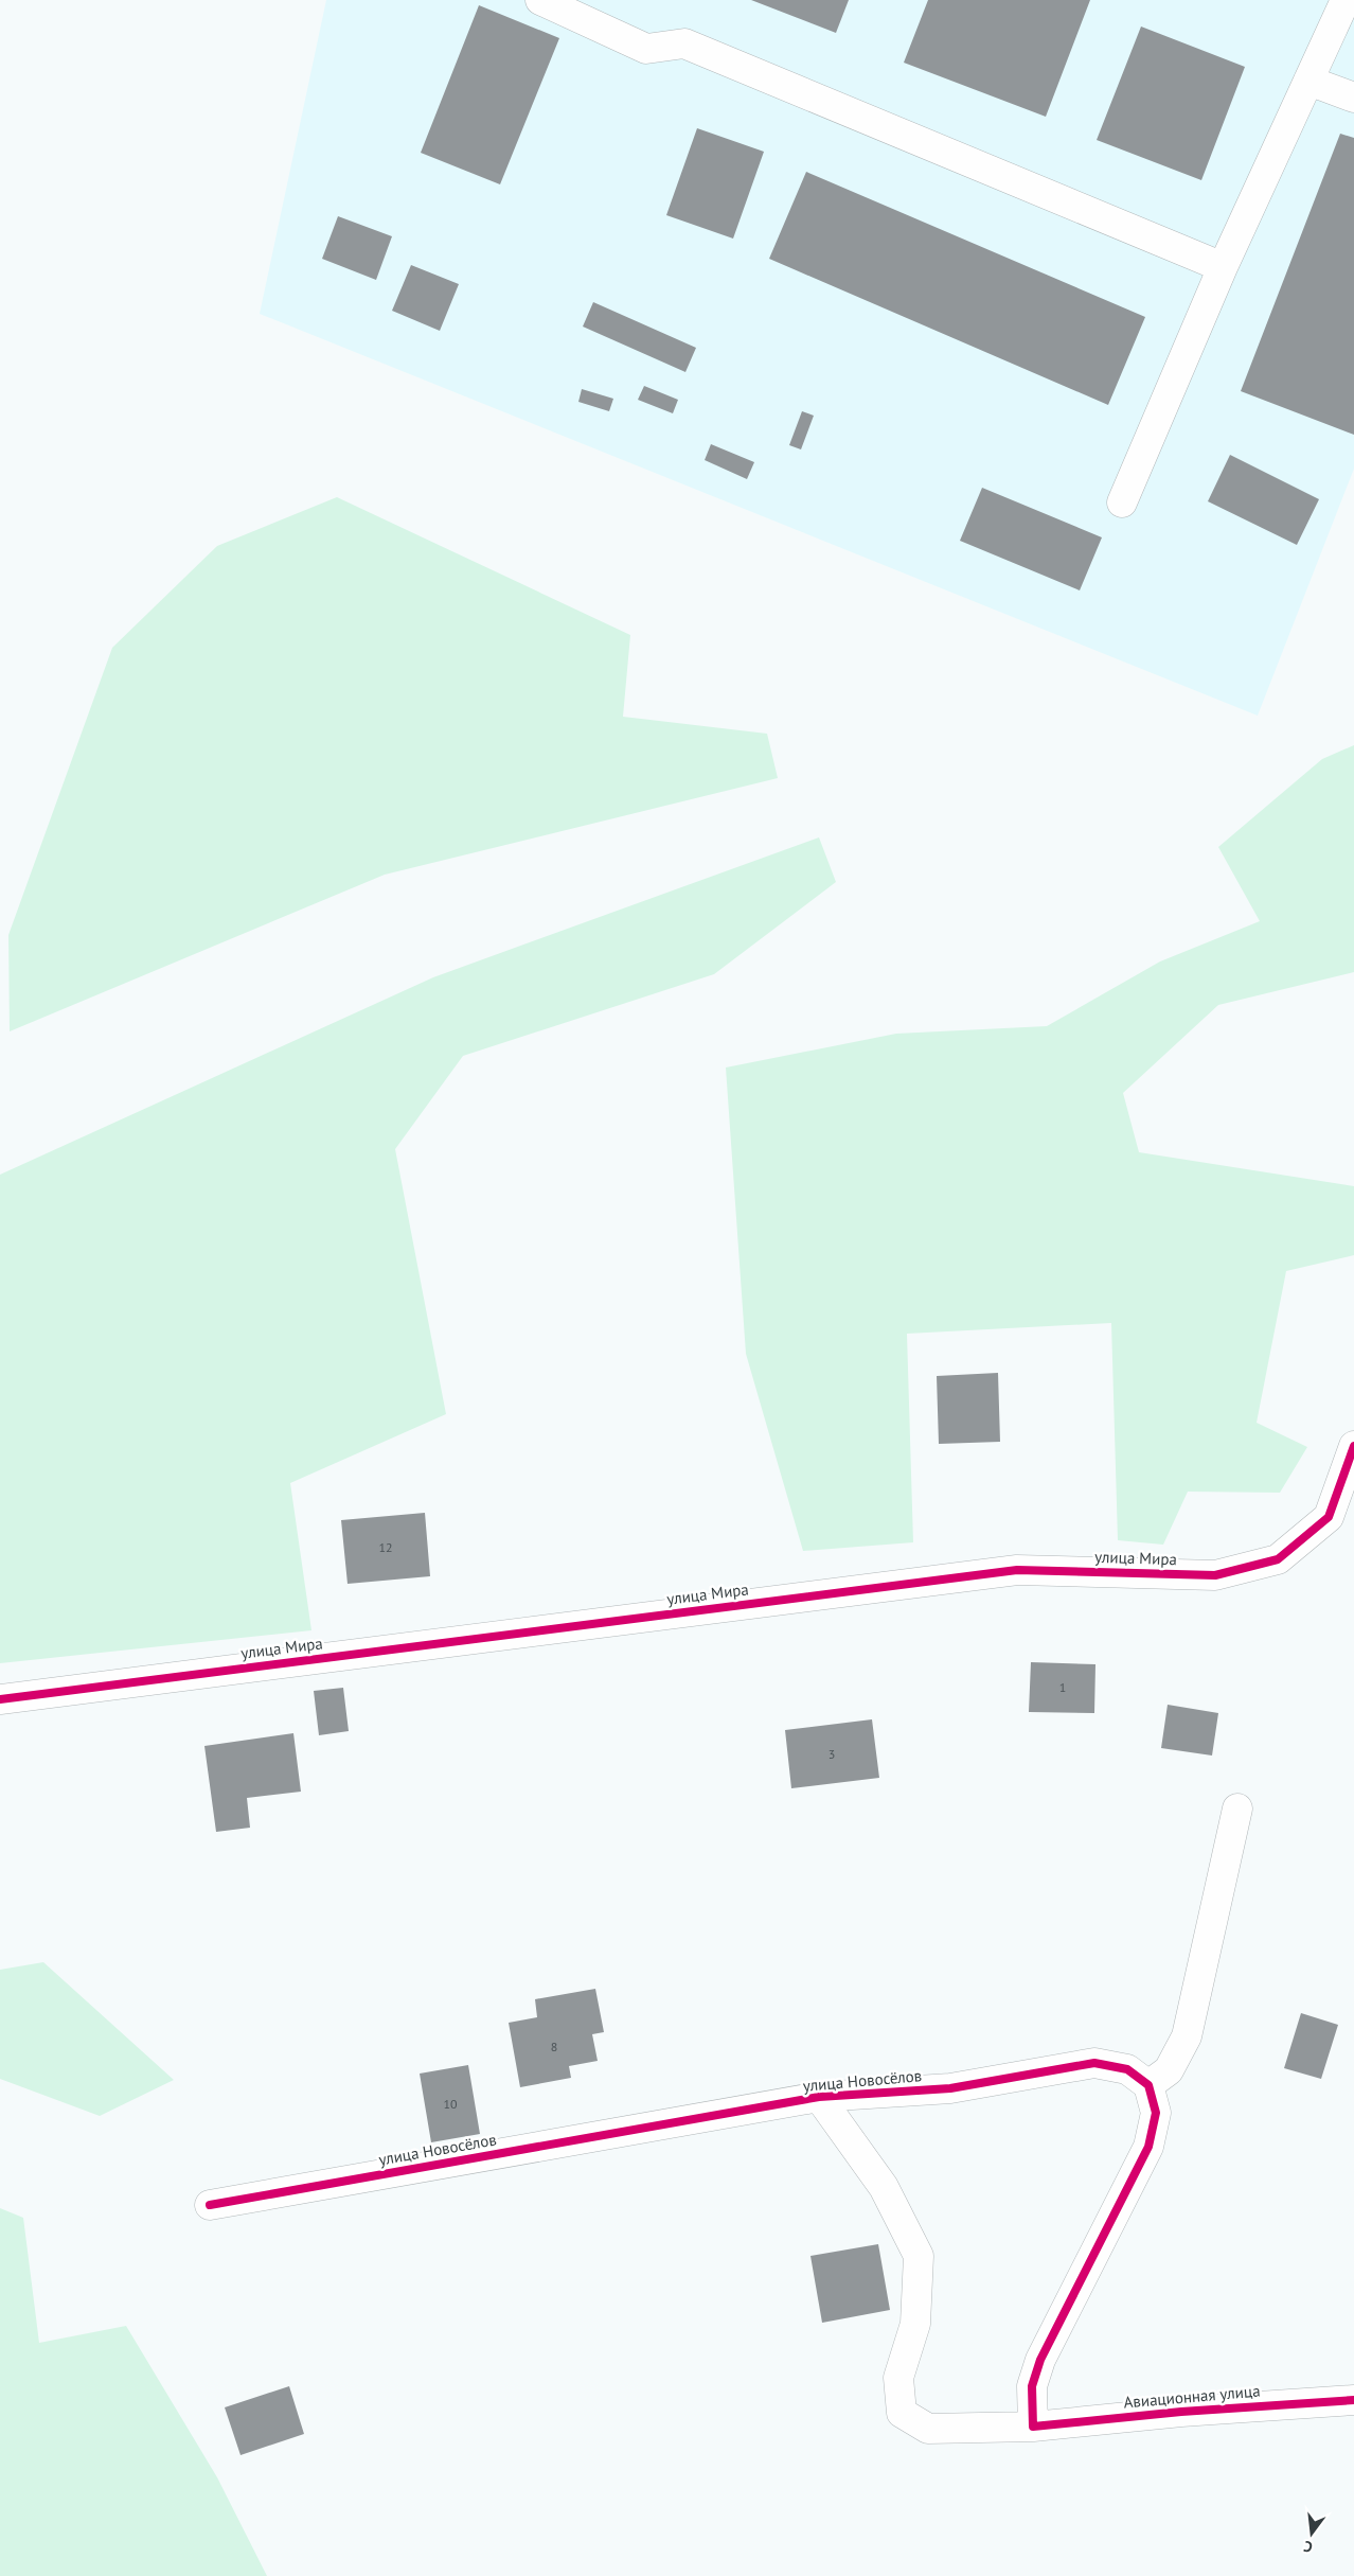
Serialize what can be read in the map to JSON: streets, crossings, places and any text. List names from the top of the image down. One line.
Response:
{"streets":{"street":["улица Мира","улица Новосёлов","Авиационная улица"]},"crossings":[["улица Новосёлов","Авиационная улица"]],"house_numbers":["12","1","3","8","10"],"north":"bottom"}
